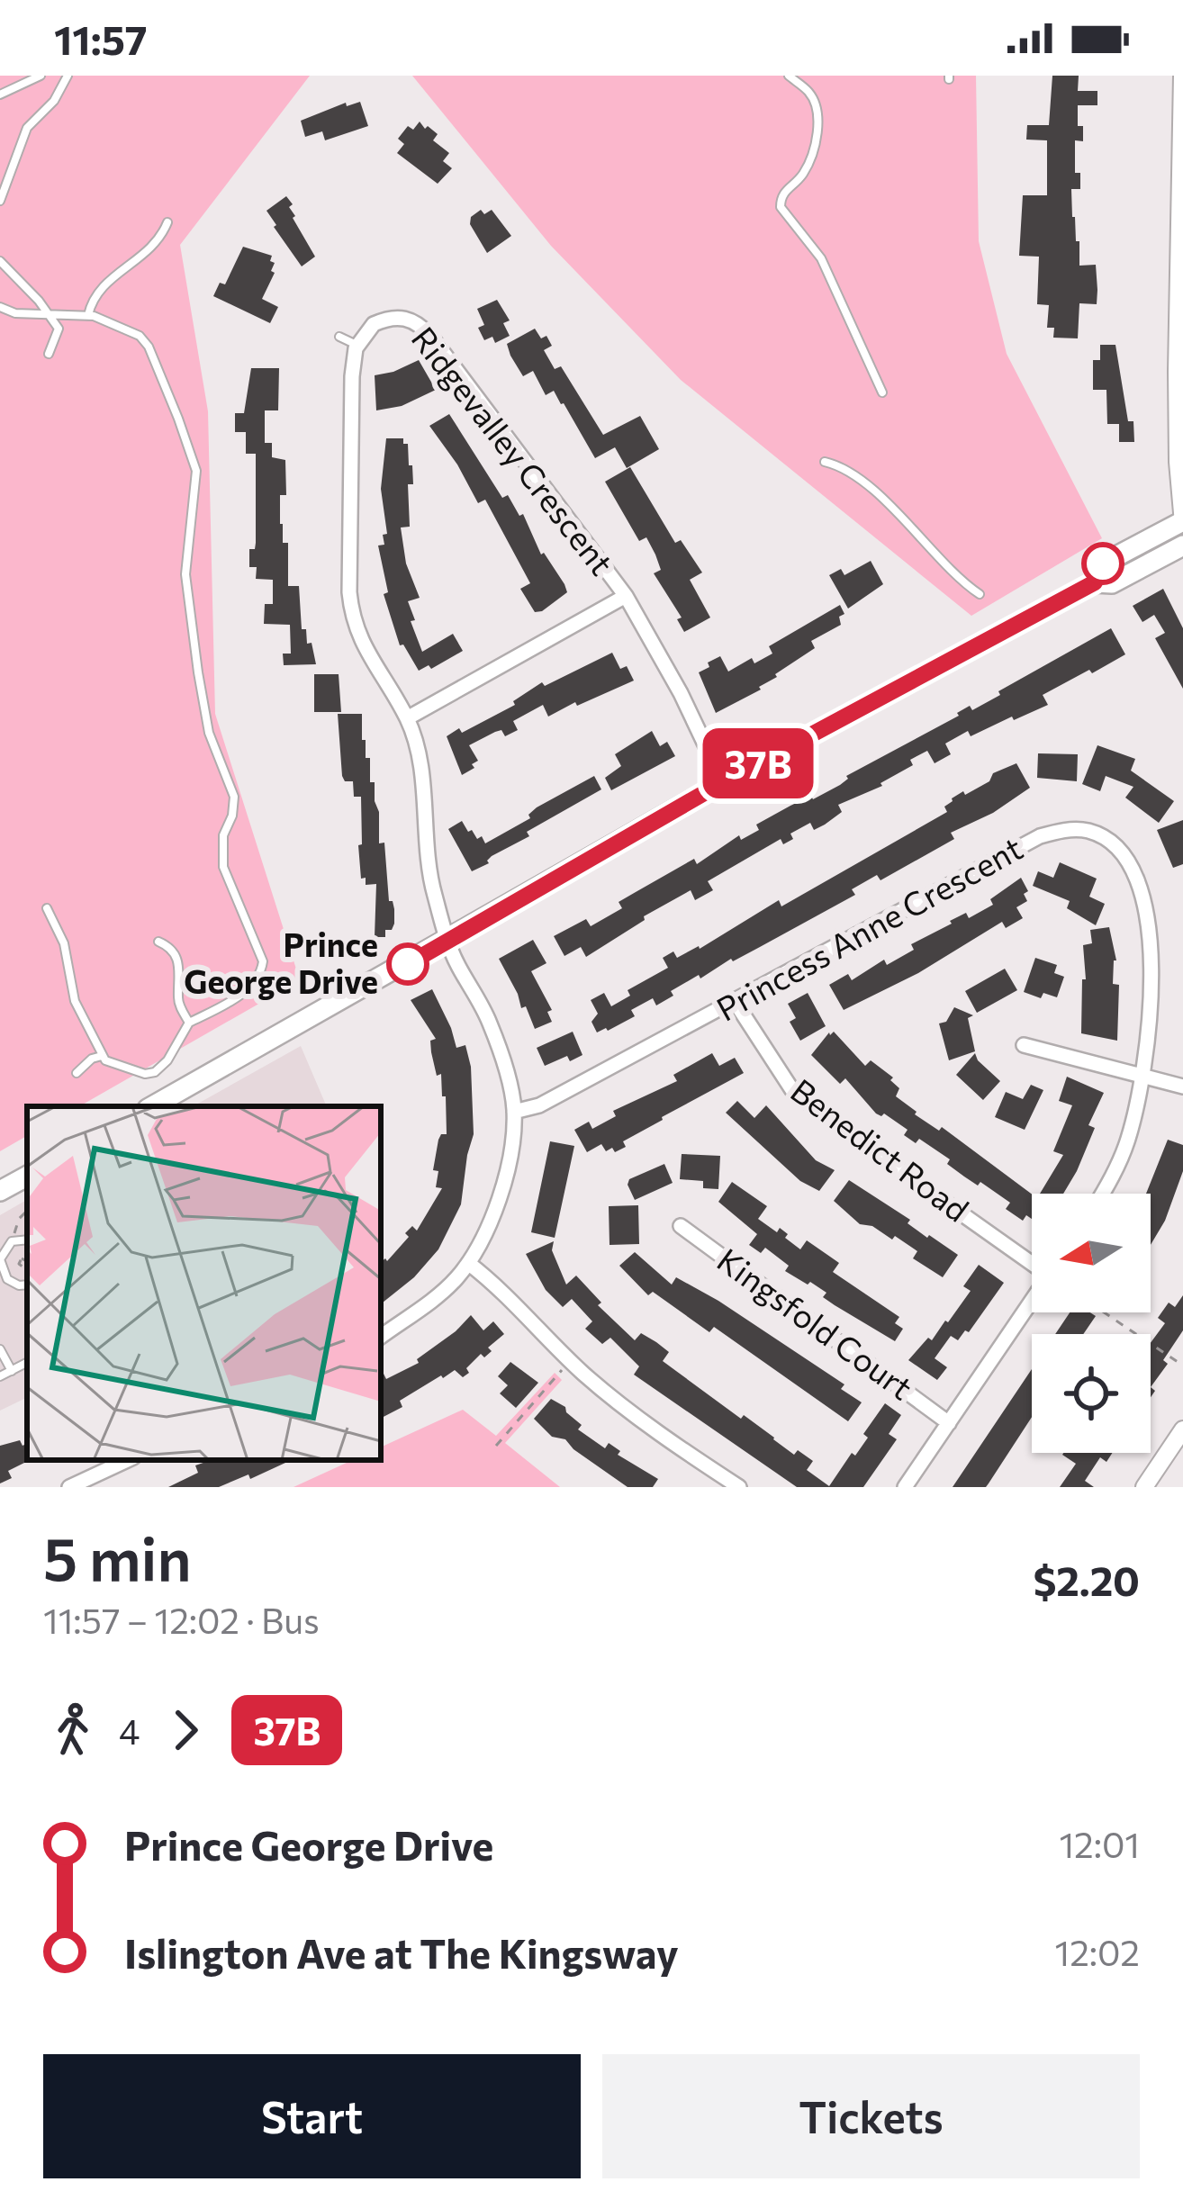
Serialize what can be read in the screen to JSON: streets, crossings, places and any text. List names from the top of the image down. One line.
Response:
{"streets":{"street":["Ridgevalley Crescent","Princess Anne Crescent","Benedict Road","Kingsfold Court"]},"crossings":[["Princess Anne Crescent","Benedict Road"]],"places":["Prince George Drive"],"lines":["bus line 37B"],"north":"left","page":{"status":"11:57","on_map":"37B","heading":["5 min","11:57 – 12:02 · Bus","$2.20"],"legs":["4","37B"],"list":[{"name":"Prince George Drive","value":"12:01"},{"name":"Islington Ave at The Kingsway","value":"12:02"}],"buttons":["Start","Tickets"]}}
